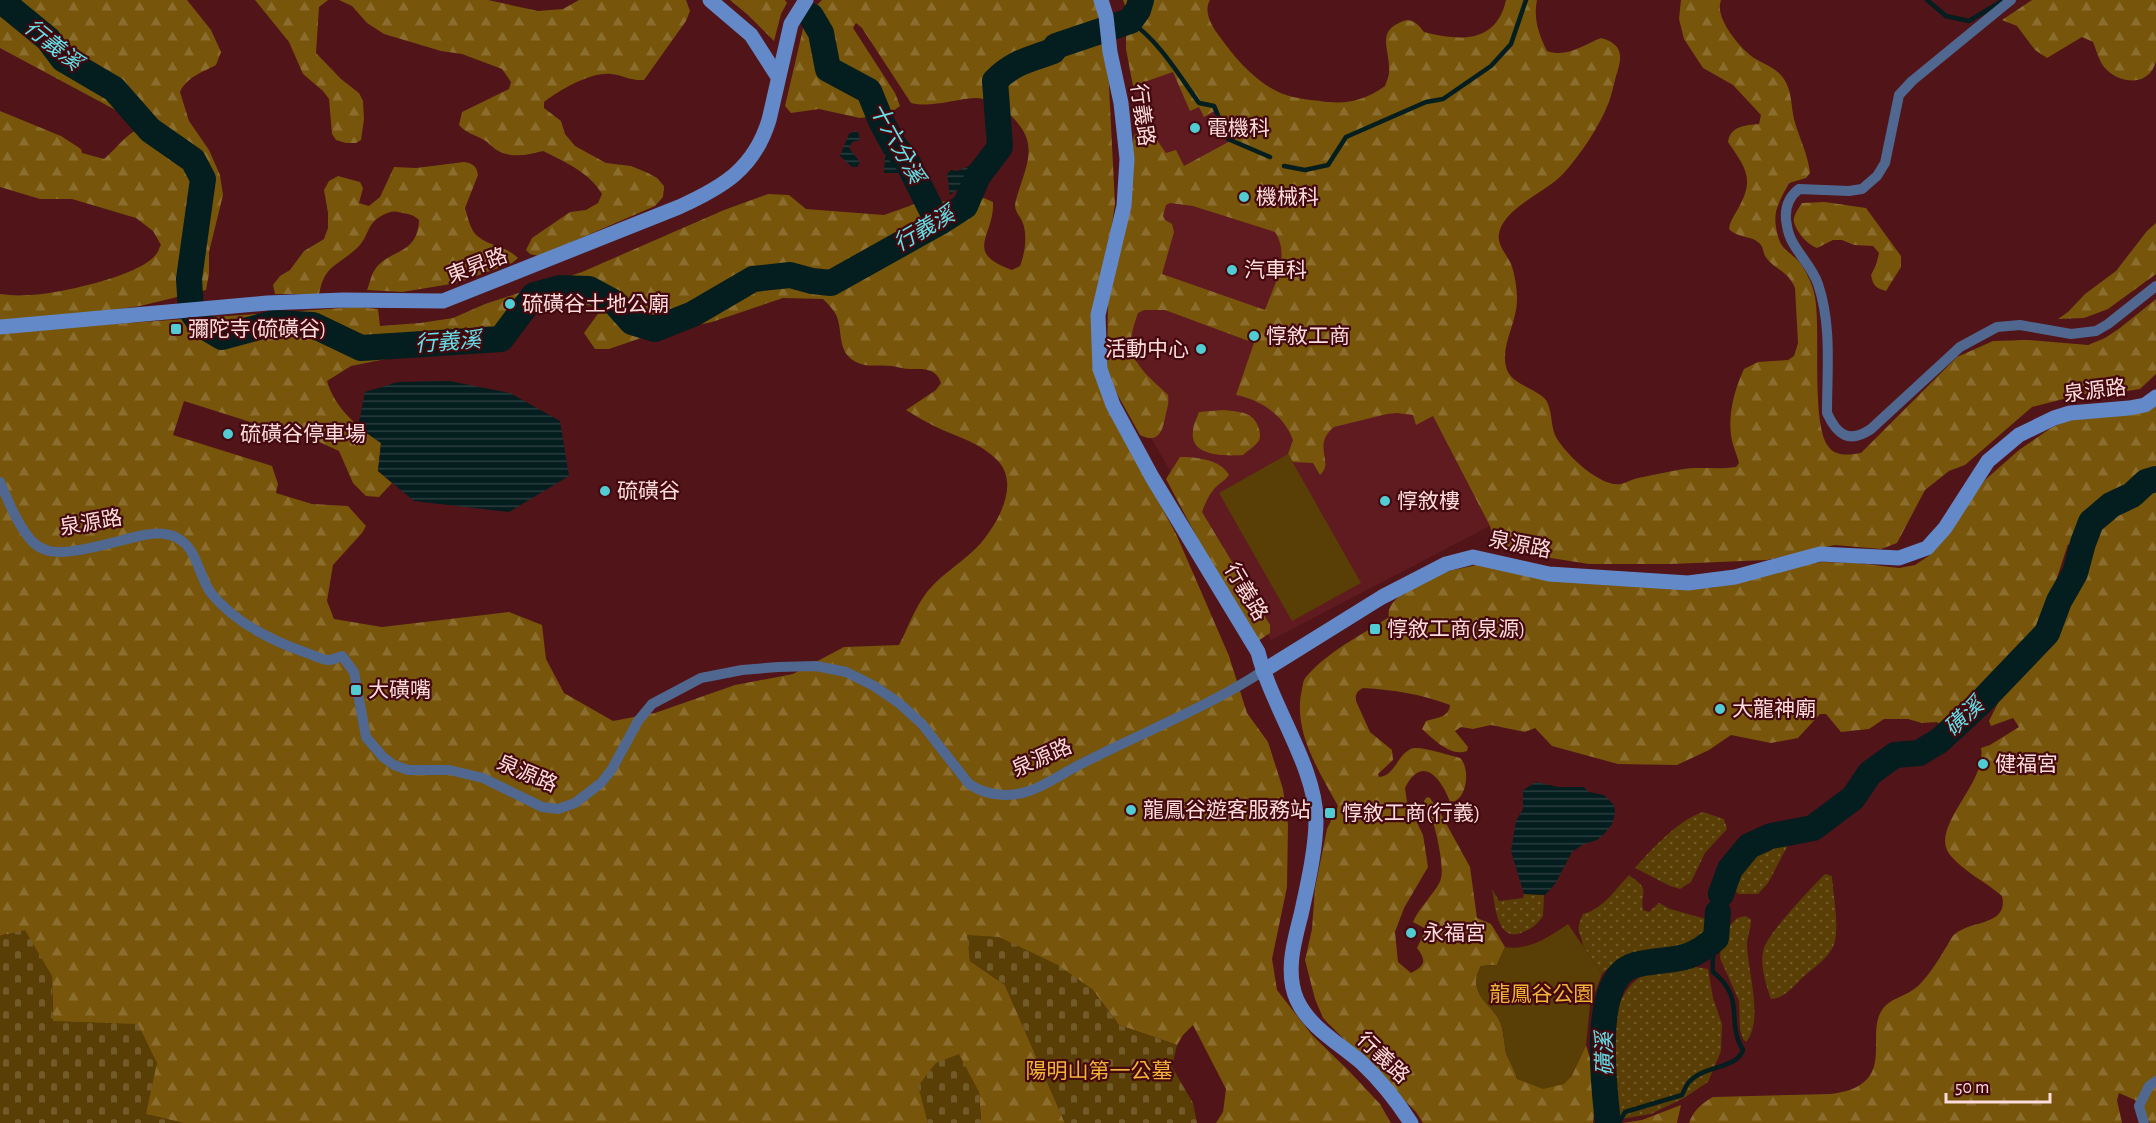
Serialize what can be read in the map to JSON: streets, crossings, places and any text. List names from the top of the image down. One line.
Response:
{"streets":{"street":["行義路","東昇路","泉源路"]},"crossings":[["行義路","泉源路"]],"water":["行義溪","十六分溪","磺溪"],"parks":["龍鳳谷公園","陽明山第一公墓"],"places":{"other":["電機科","機械科","汽車科","硫磺谷土地公廟","惇敘工商","活動中心","硫磺谷停車場","硫磺谷","惇敘樓","大龍神廟","健福宮","龍鳳谷遊客服務站","永福宮"],"transit":["彌陀寺(硫磺谷)","惇敘工商(泉源)","大磺嘴","惇敘工商(行義)"]},"scale_bar":"50 m"}
